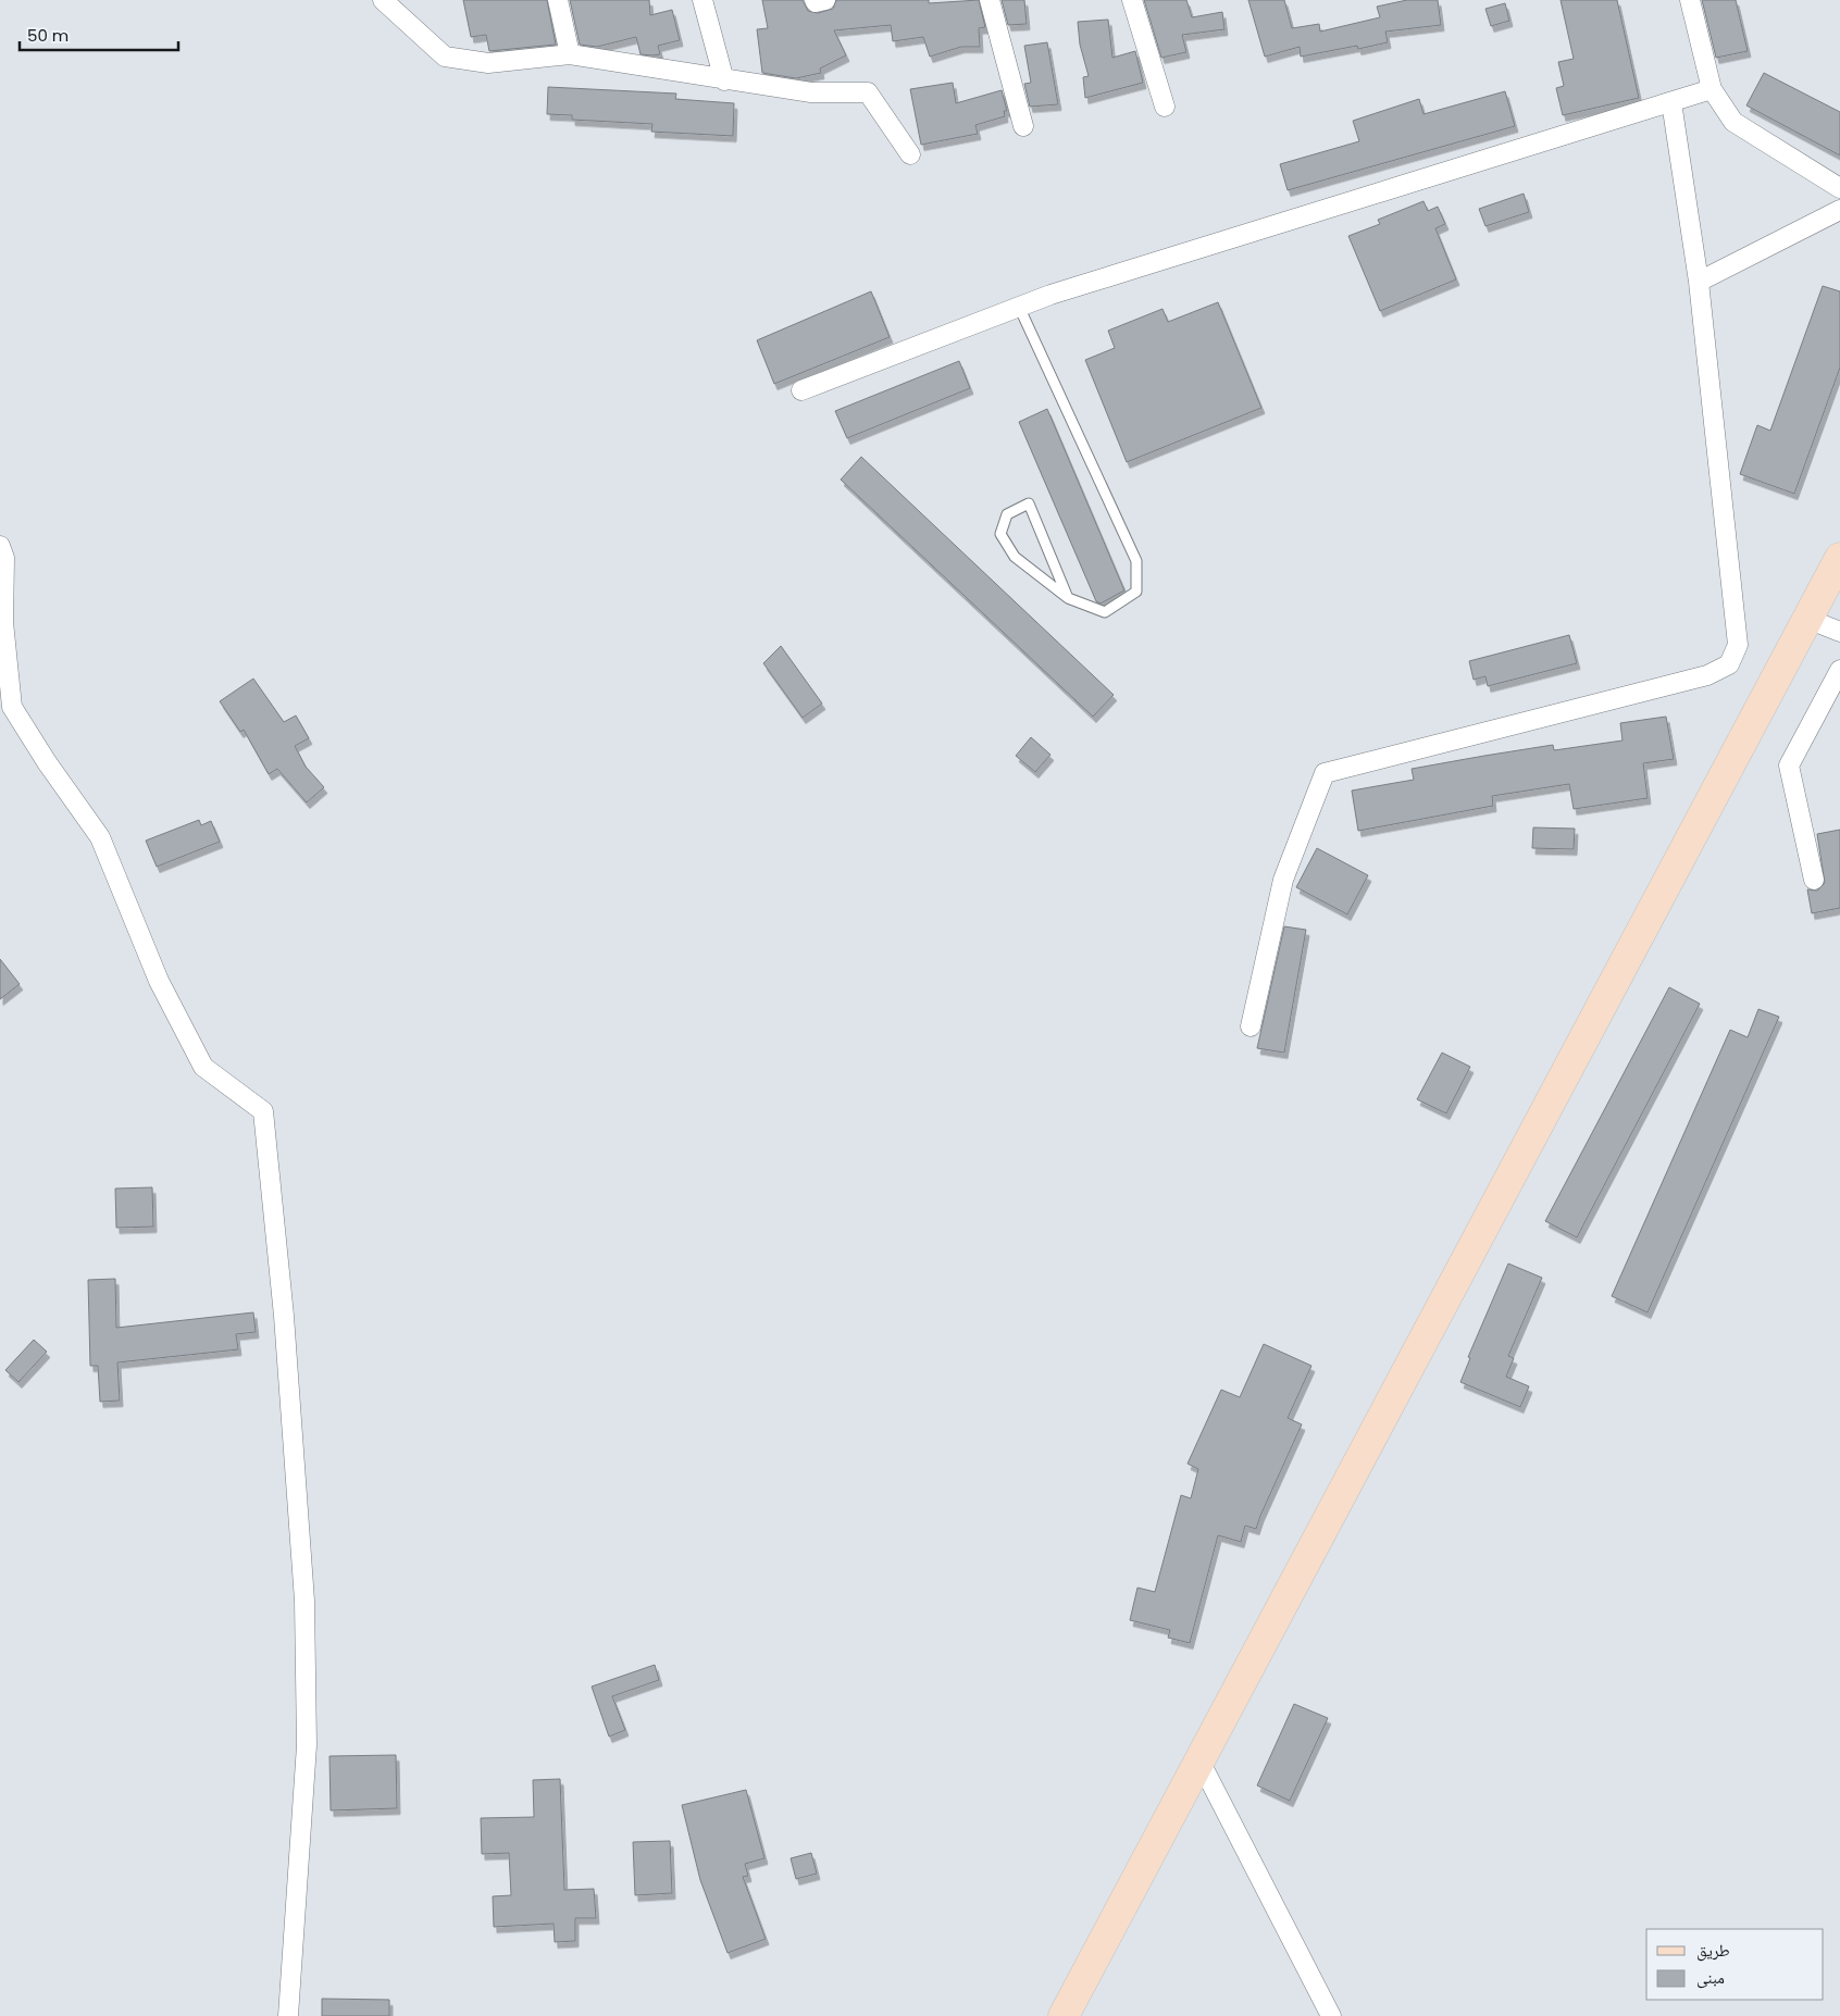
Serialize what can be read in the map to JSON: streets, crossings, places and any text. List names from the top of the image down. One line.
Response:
{"legend":["طريق","مبنى"],"scale_bar":"50 m"}
